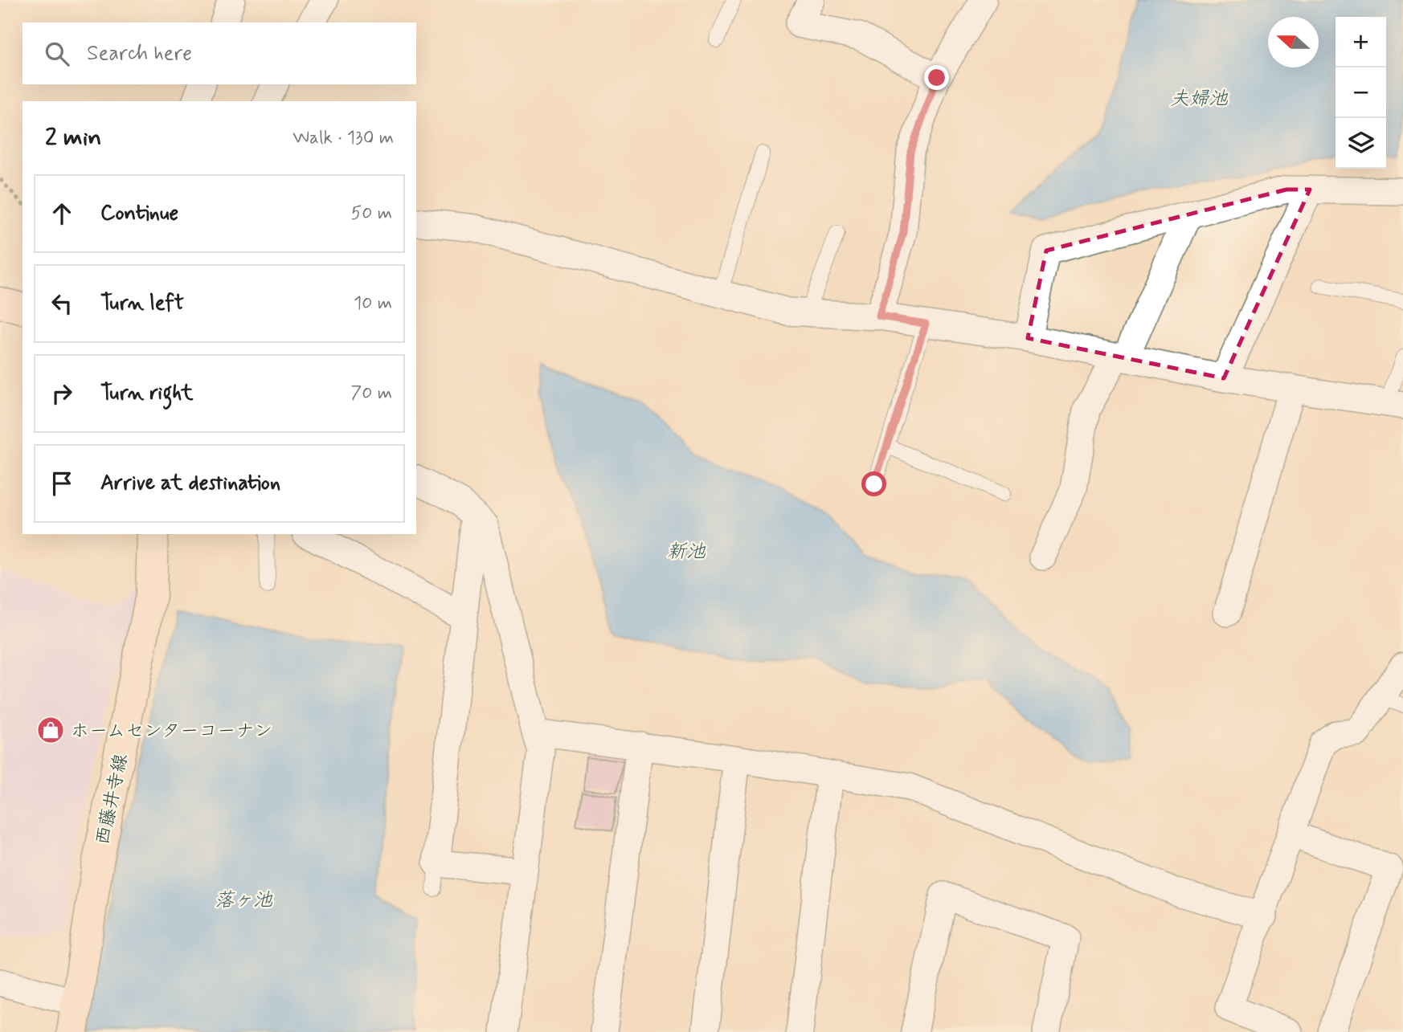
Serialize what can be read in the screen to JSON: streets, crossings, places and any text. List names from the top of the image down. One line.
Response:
{"streets":{"main road":["西藤井寺線"]},"water":["夫婦池","新池","落ヶ池"],"places":{"shop":["ホームセンターコーナン"]},"north":"left","page":{"map_buttons":["+","−"],"search":"Search here","heading":["2 min","Walk · 130 m"],"list":[["Continue","50 m"],["Turn left","10 m"],["Turn right","70 m"],"Arrive at destination"]}}
